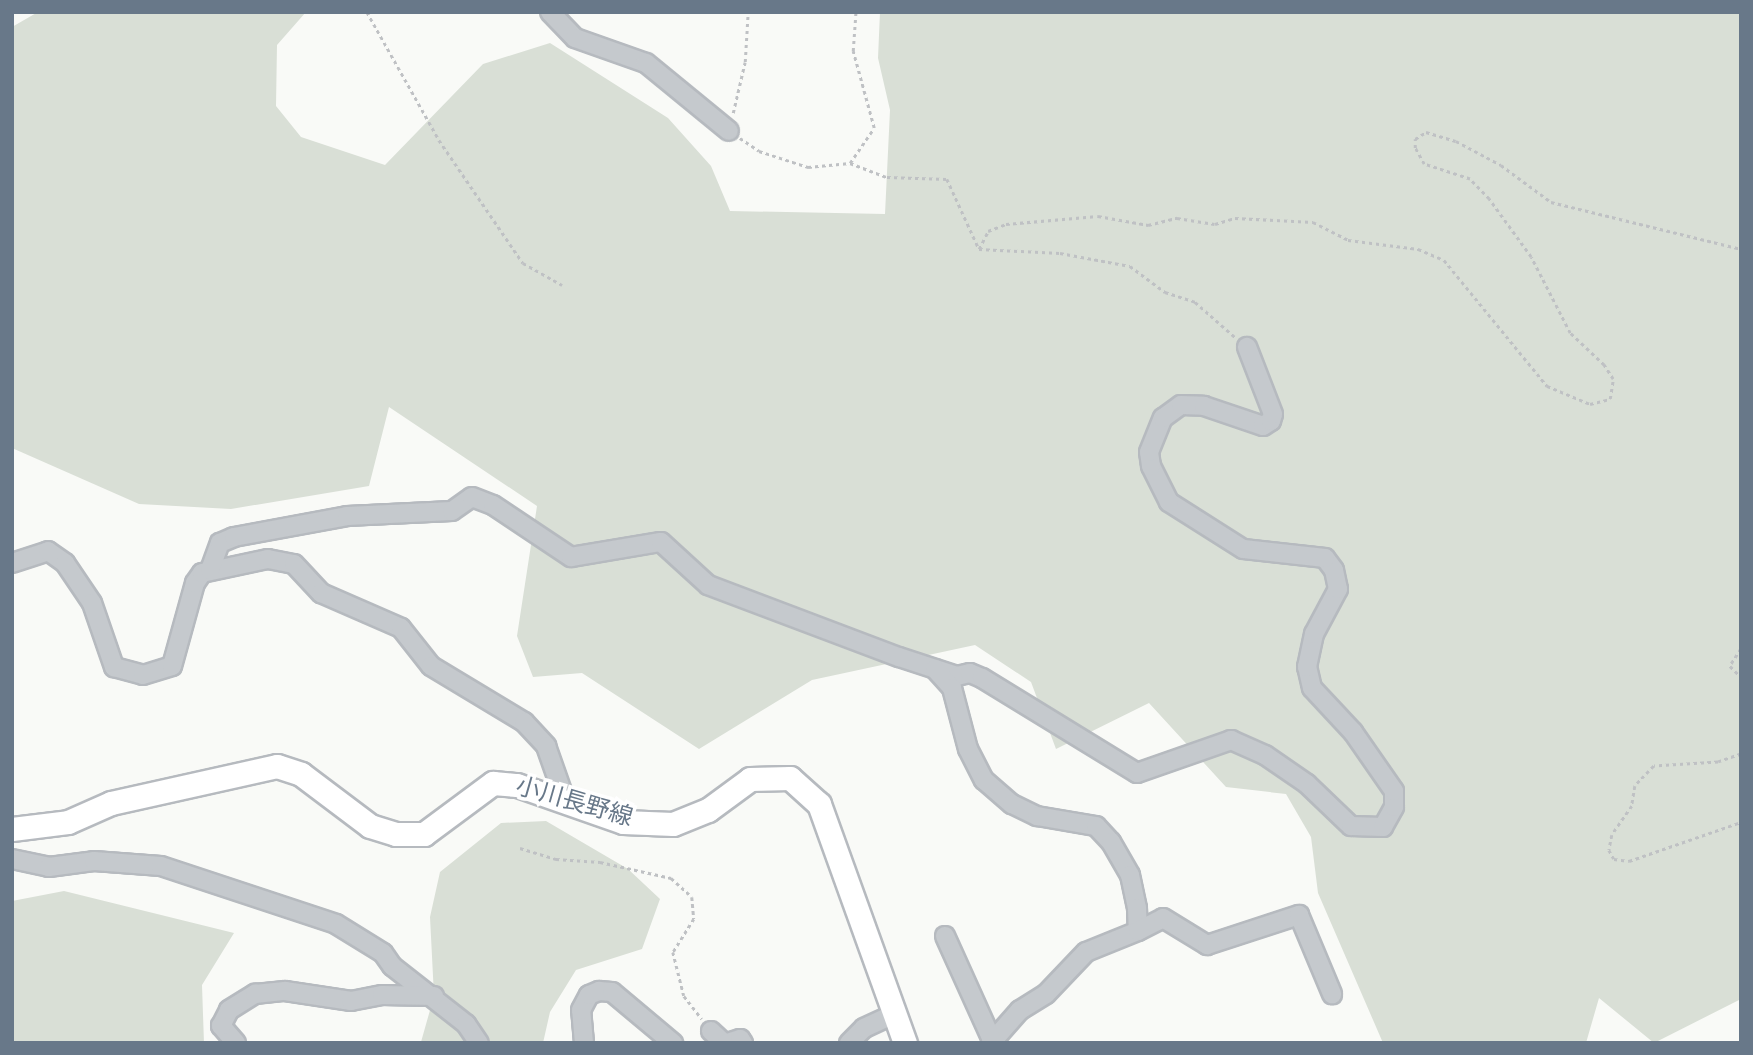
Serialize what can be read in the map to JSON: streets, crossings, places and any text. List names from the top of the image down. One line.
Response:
{"streets":{"main road":["小川長野線"]}}
